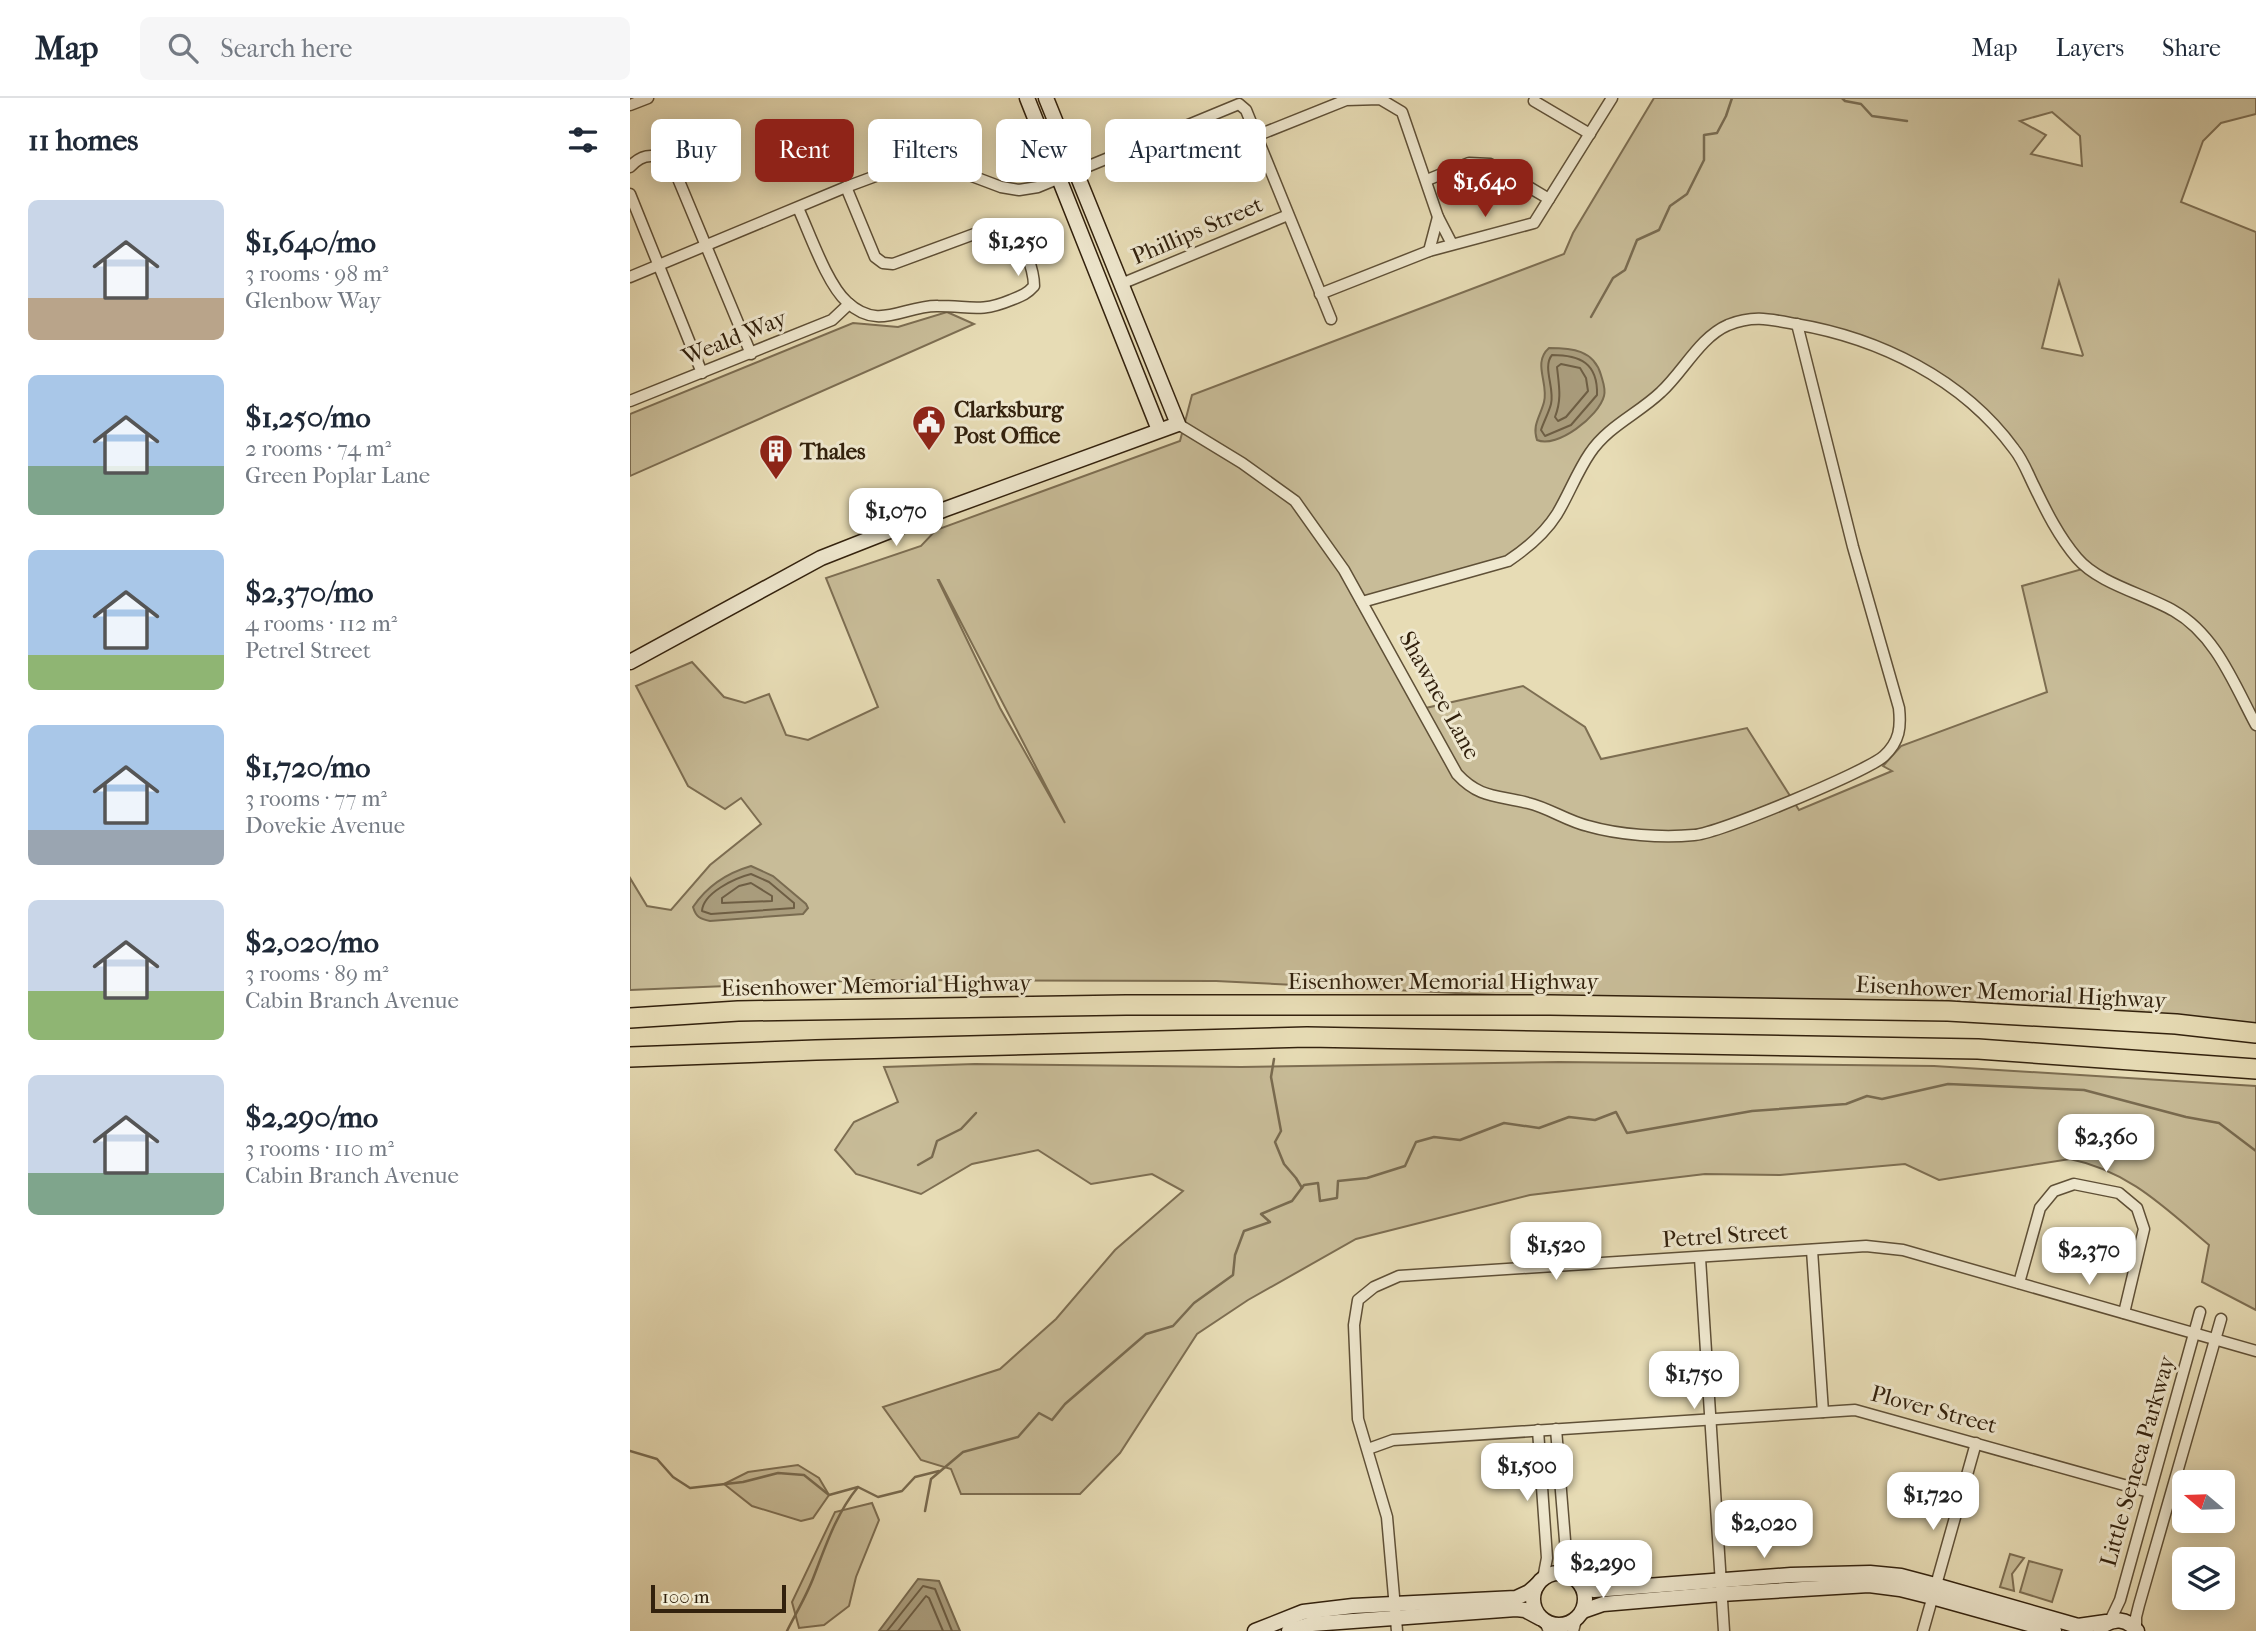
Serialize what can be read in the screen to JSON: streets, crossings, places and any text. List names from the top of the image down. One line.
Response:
{"streets":{"highway":["Eisenhower Memorial Highway"],"street":["Phillips Street","Weald Way","Shawnee Lane","Petrel Street","Plover Street","Little Seneca Parkway"]},"crossings":[["Petrel Street","Plover Street"],["Petrel Street","Little Seneca Parkway"],["Plover Street","Little Seneca Parkway"]],"places":{"public building":["Clarksburg Post Office"],"building":["Thales"]},"scale_bar":"100 m","north":"left","page":{"header":"Map","search":"Search here","nav":["Map","Layers","Share"],"heading":"11 homes","chip":["Buy","Rent","Filters","New","Apartment"],"price":["$1,640","$1,250","$1,070","$2,360","$1,520","$2,370","$1,750","$1,500","$1,720","$2,020","$2,290"],"list":[{"name":"$1,640/mo","note":"3 rooms · 98 m² · Glenbow Way"},{"name":"$1,250/mo","note":"2 rooms · 74 m² · Green Poplar Lane"},{"name":"$2,370/mo","note":"4 rooms · 112 m² · Petrel Street"},{"name":"$1,720/mo","note":"3 rooms · 77 m² · Dovekie Avenue"},{"name":"$2,020/mo","note":"3 rooms · 89 m² · Cabin Branch Avenue"},{"name":"$2,290/mo","note":"3 rooms · 110 m² · Cabin Branch Avenue"}],"scale":"100 m"}}
